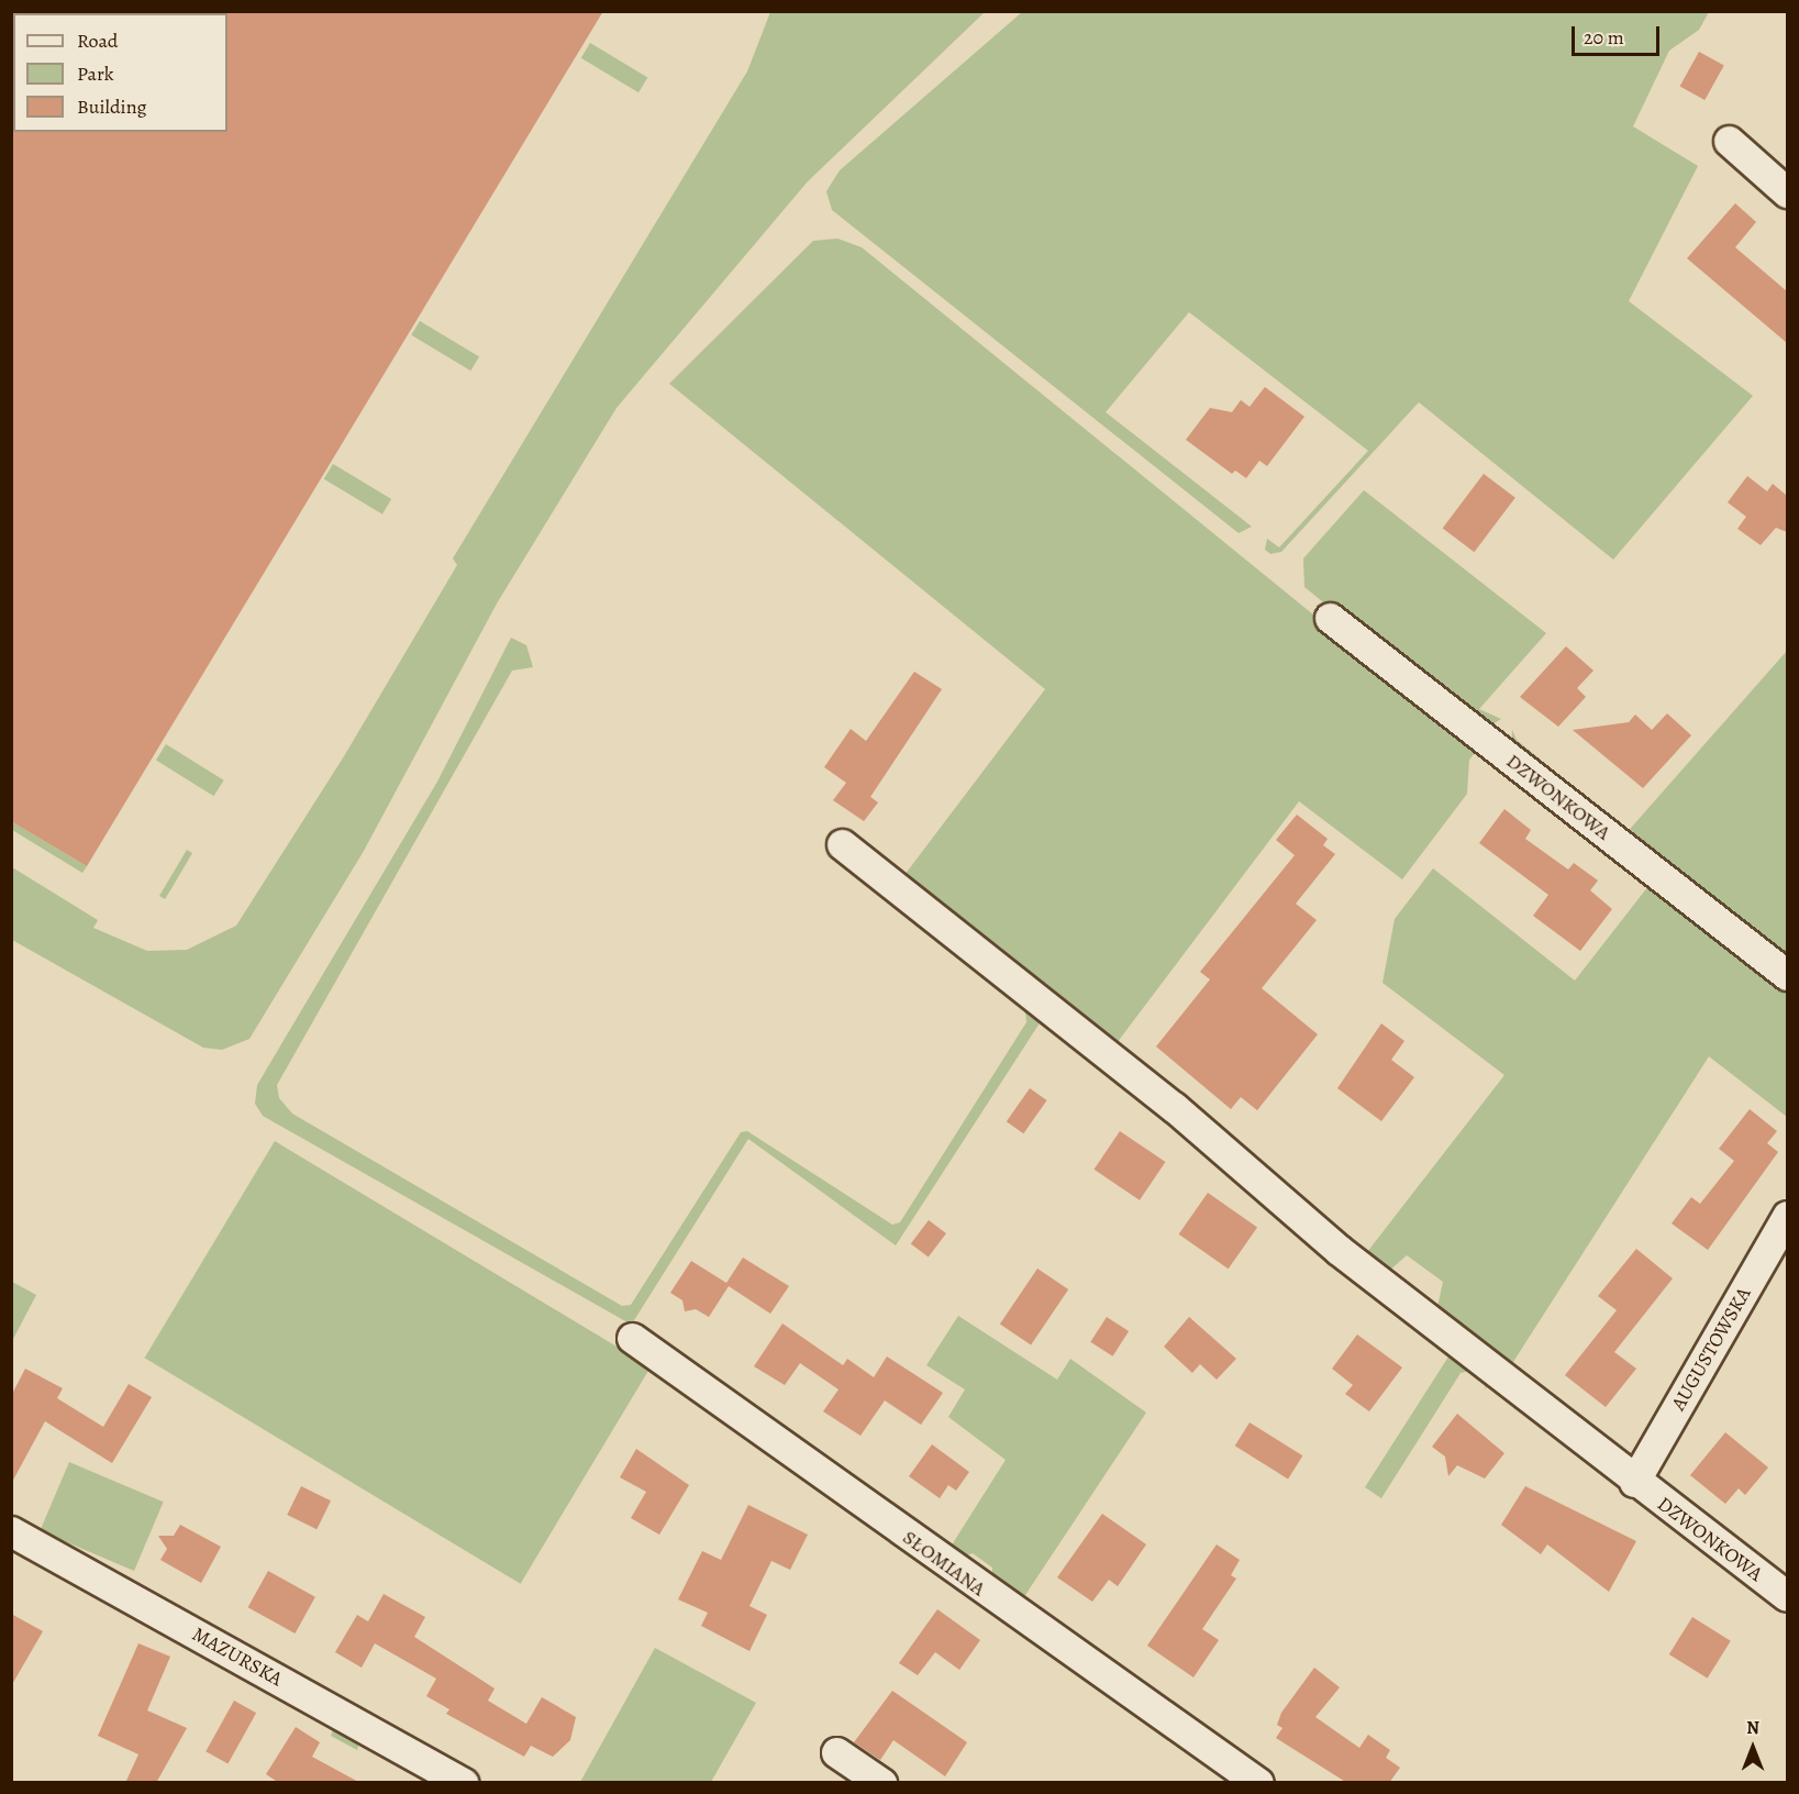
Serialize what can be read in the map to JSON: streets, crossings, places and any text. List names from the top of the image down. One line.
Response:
{"streets":{"street":["DZWONKOWA","AUGUSTOWSKA","SŁOMIANA","MAZURSKA"]},"crossings":[["DZWONKOWA","AUGUSTOWSKA"]],"legend":["Road","Park","Building"],"scale_bar":"20 m","north":"top"}
